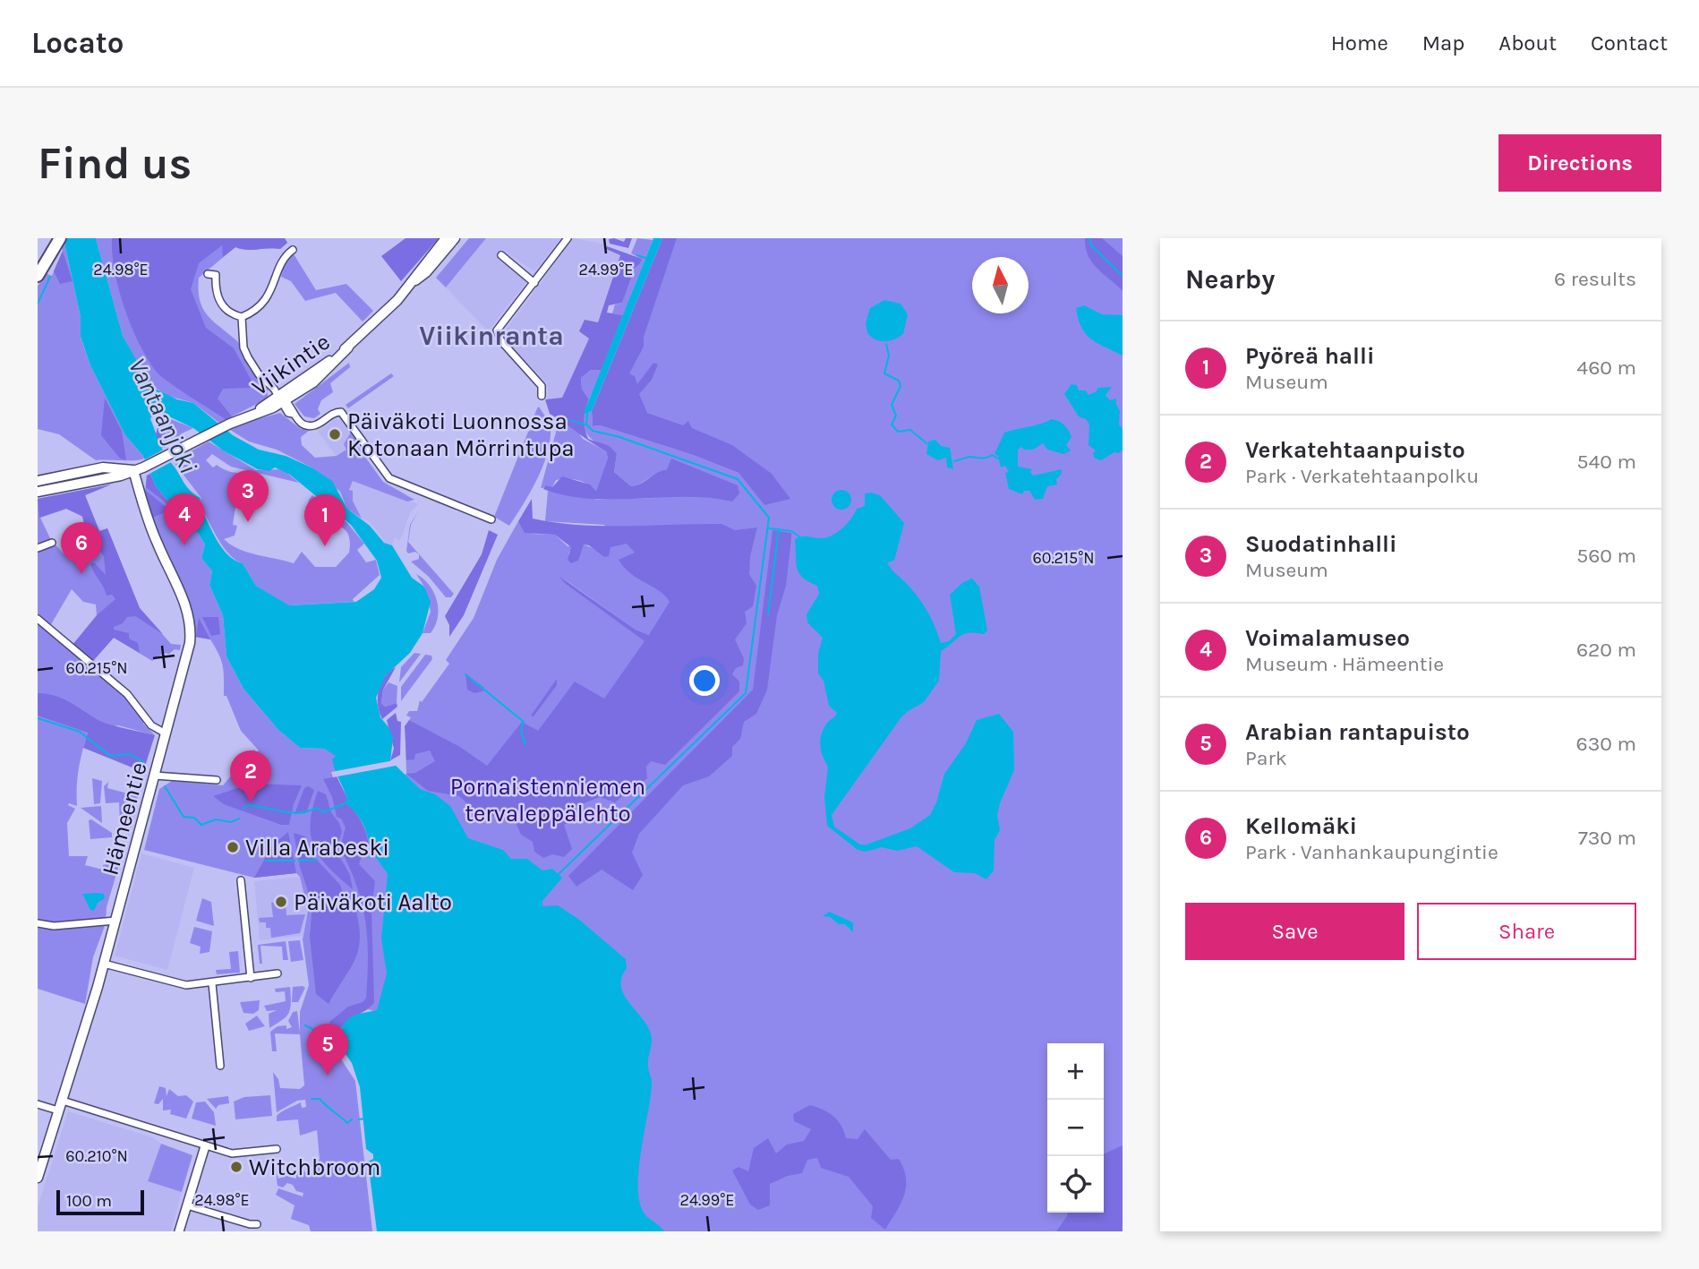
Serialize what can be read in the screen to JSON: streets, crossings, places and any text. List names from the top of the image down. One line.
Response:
{"streets":{"main road":["Viikintie","Hämeentie"]},"crossings":[["Viikintie","Hämeentie"]],"districts":["Viikinranta"],"water":["Vantaanjoki"],"parks":["Pornaistenniemen tervaleppälehto"],"places":["Päiväkoti Luonnossa Kotonaan Mörrintupa","Villa Arabeski","Päiväkoti Aalto","Witchbroom"],"scale_bar":"100 m","north":"top","page":{"header":"Locato","nav":["Home","Map","About","Contact"],"buttons":["Directions",["Save","Share"]],"title":"Find us","heading":["Nearby","6 results"],"list":[{"mark":"1","name":"Pyöreä halli","note":"Museum","value":"460 m"},{"mark":"2","name":"Verkatehtaanpuisto","note":"Park · Verkatehtaanpolku","value":"540 m"},{"mark":"3","name":"Suodatinhalli","note":"Museum","value":"560 m"},{"mark":"4","name":"Voimalamuseo","note":"Museum · Hämeentie","value":"620 m"},{"mark":"5","name":"Arabian rantapuisto","note":"Park","value":"630 m"},{"mark":"6","name":"Kellomäki","note":"Park · Vanhankaupungintie","value":"730 m"}],"pins":["3","4","1","6","2","5"],"map_buttons":["+","−"],"scale":"100 m"},"coordinates":["24.98°E","24.99°E","60.215°N","60.210°N"]}
